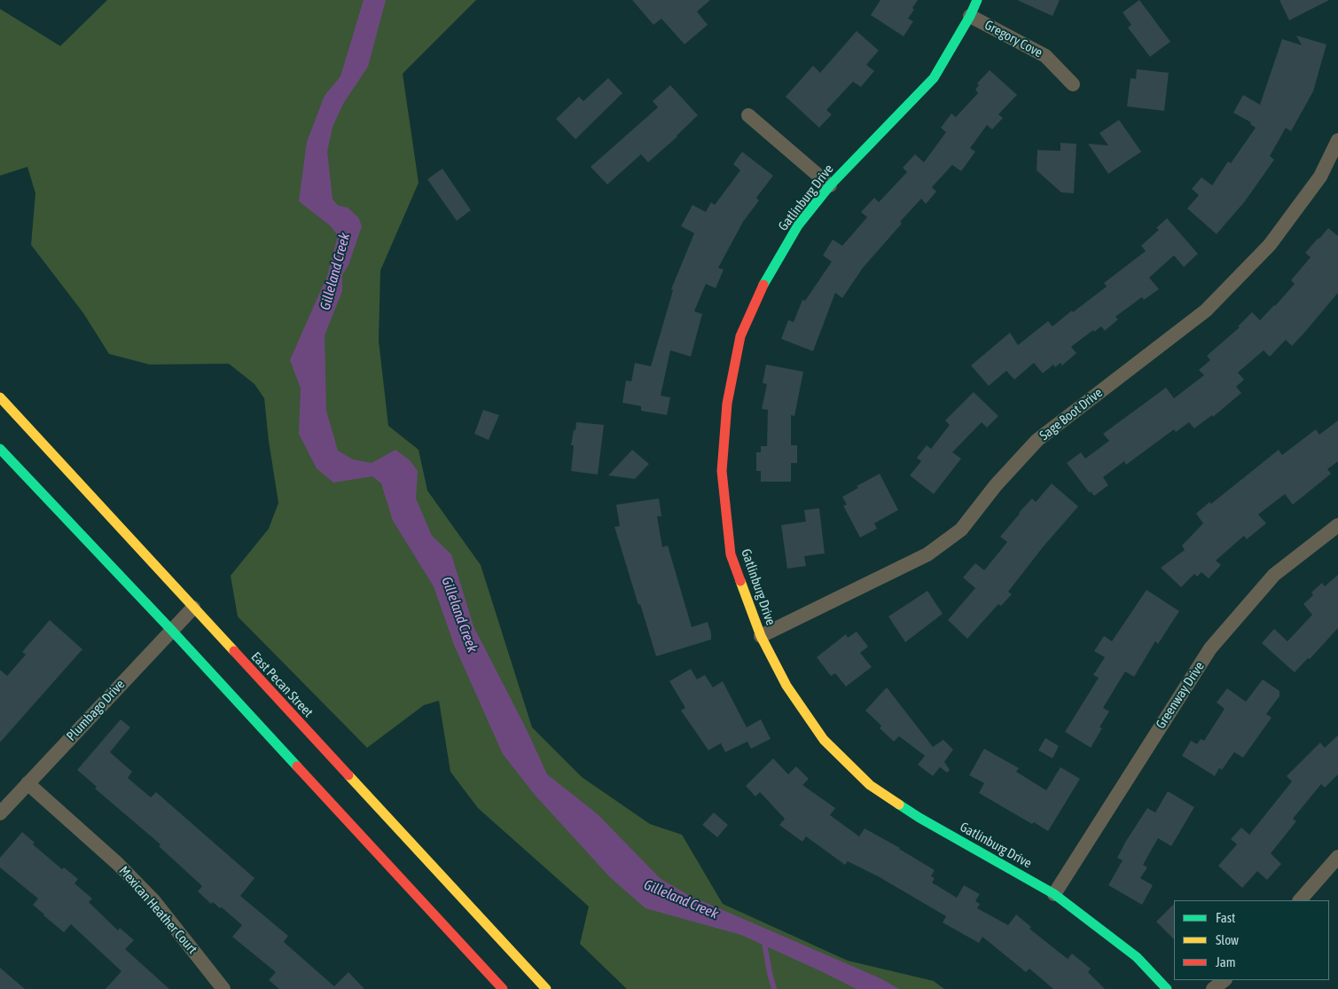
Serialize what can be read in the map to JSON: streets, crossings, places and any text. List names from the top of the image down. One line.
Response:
{"streets":{"main road":["Gatlinburg Drive","East Pecan Street"],"street":["Gregory Cove","Sage Boot Drive","Greenway Drive","Plumbago Drive","Mexican Heather Court"]},"crossings":[["Gregory Cove","Gatlinburg Drive"],["Gatlinburg Drive","Sage Boot Drive"],["Gatlinburg Drive","Greenway Drive"],["East Pecan Street","Plumbago Drive"],["Plumbago Drive","Mexican Heather Court"]],"water":["Gilleland Creek"],"legend":["Fast","Slow","Jam"]}
